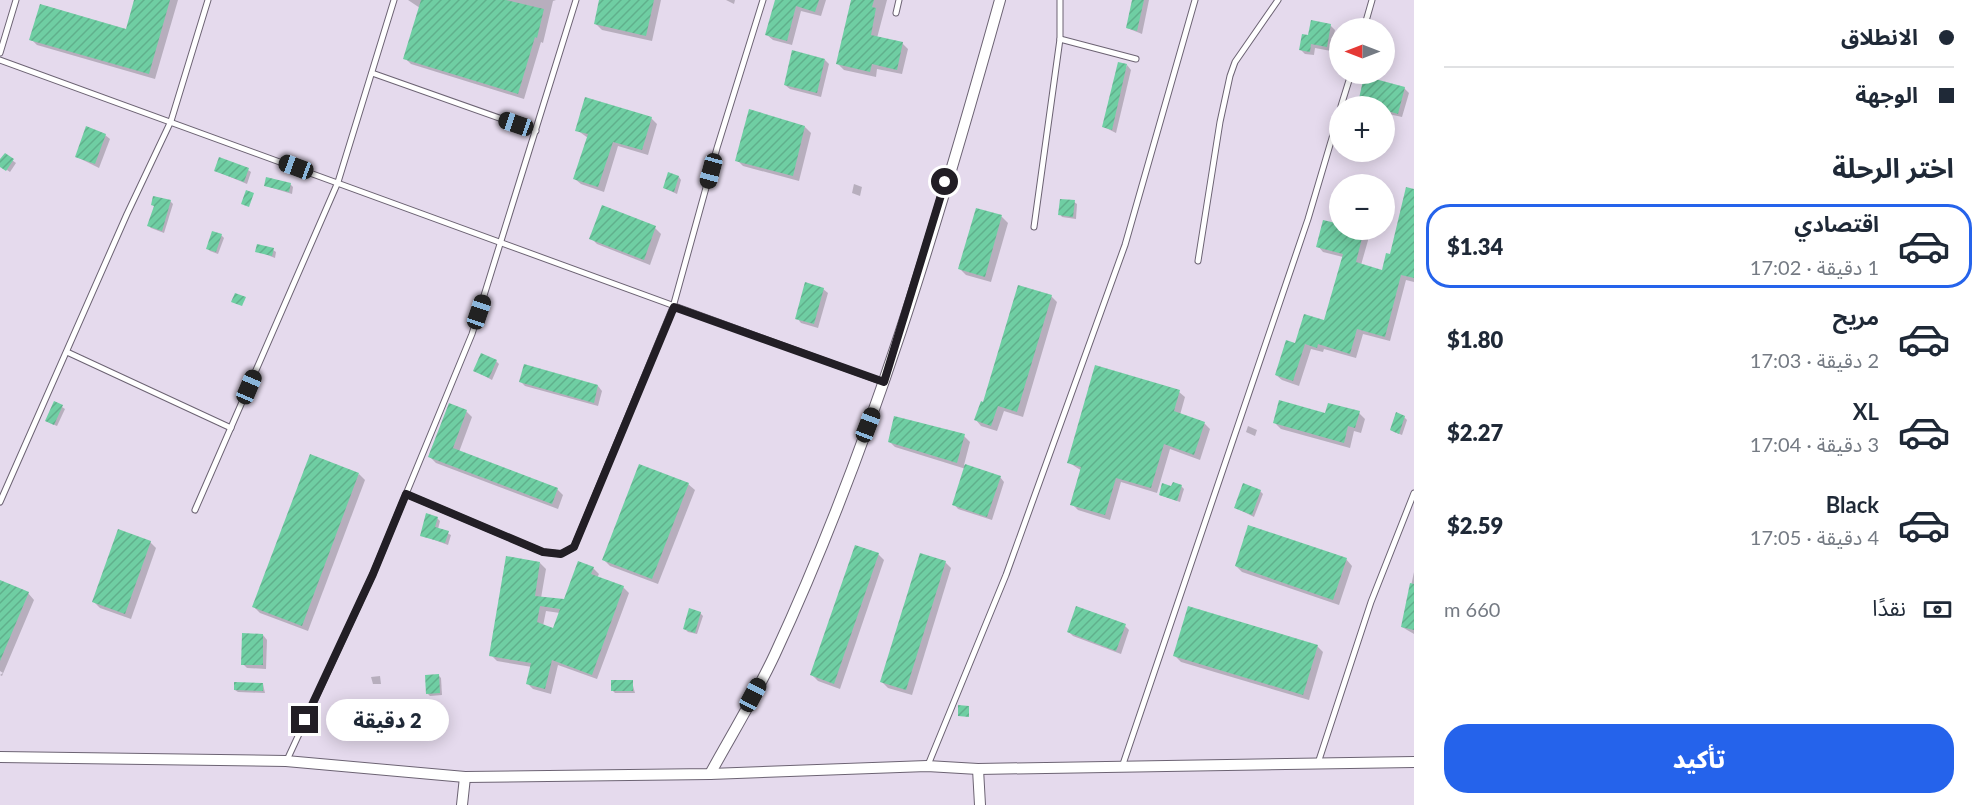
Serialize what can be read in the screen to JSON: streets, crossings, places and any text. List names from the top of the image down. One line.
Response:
{"north":"left","page":{"banner":["الانطلاق","الوجهة"],"map_buttons":["+","−"],"heading":"اختر الرحلة","list":[{"name":"اقتصادي","note":"1 دقيقة · 17:02","value":"$1.34"},{"name":"مريح","note":"2 دقيقة · 17:03","value":"$1.80"},{"name":"XL","note":"3 دقيقة · 17:04","value":"$2.27"},{"name":"Black","note":"4 دقيقة · 17:05","value":"$2.59"}],"pay":["نقدًا","660 m"],"bubble":"2 دقيقة","buttons":"تأكيد"}}
